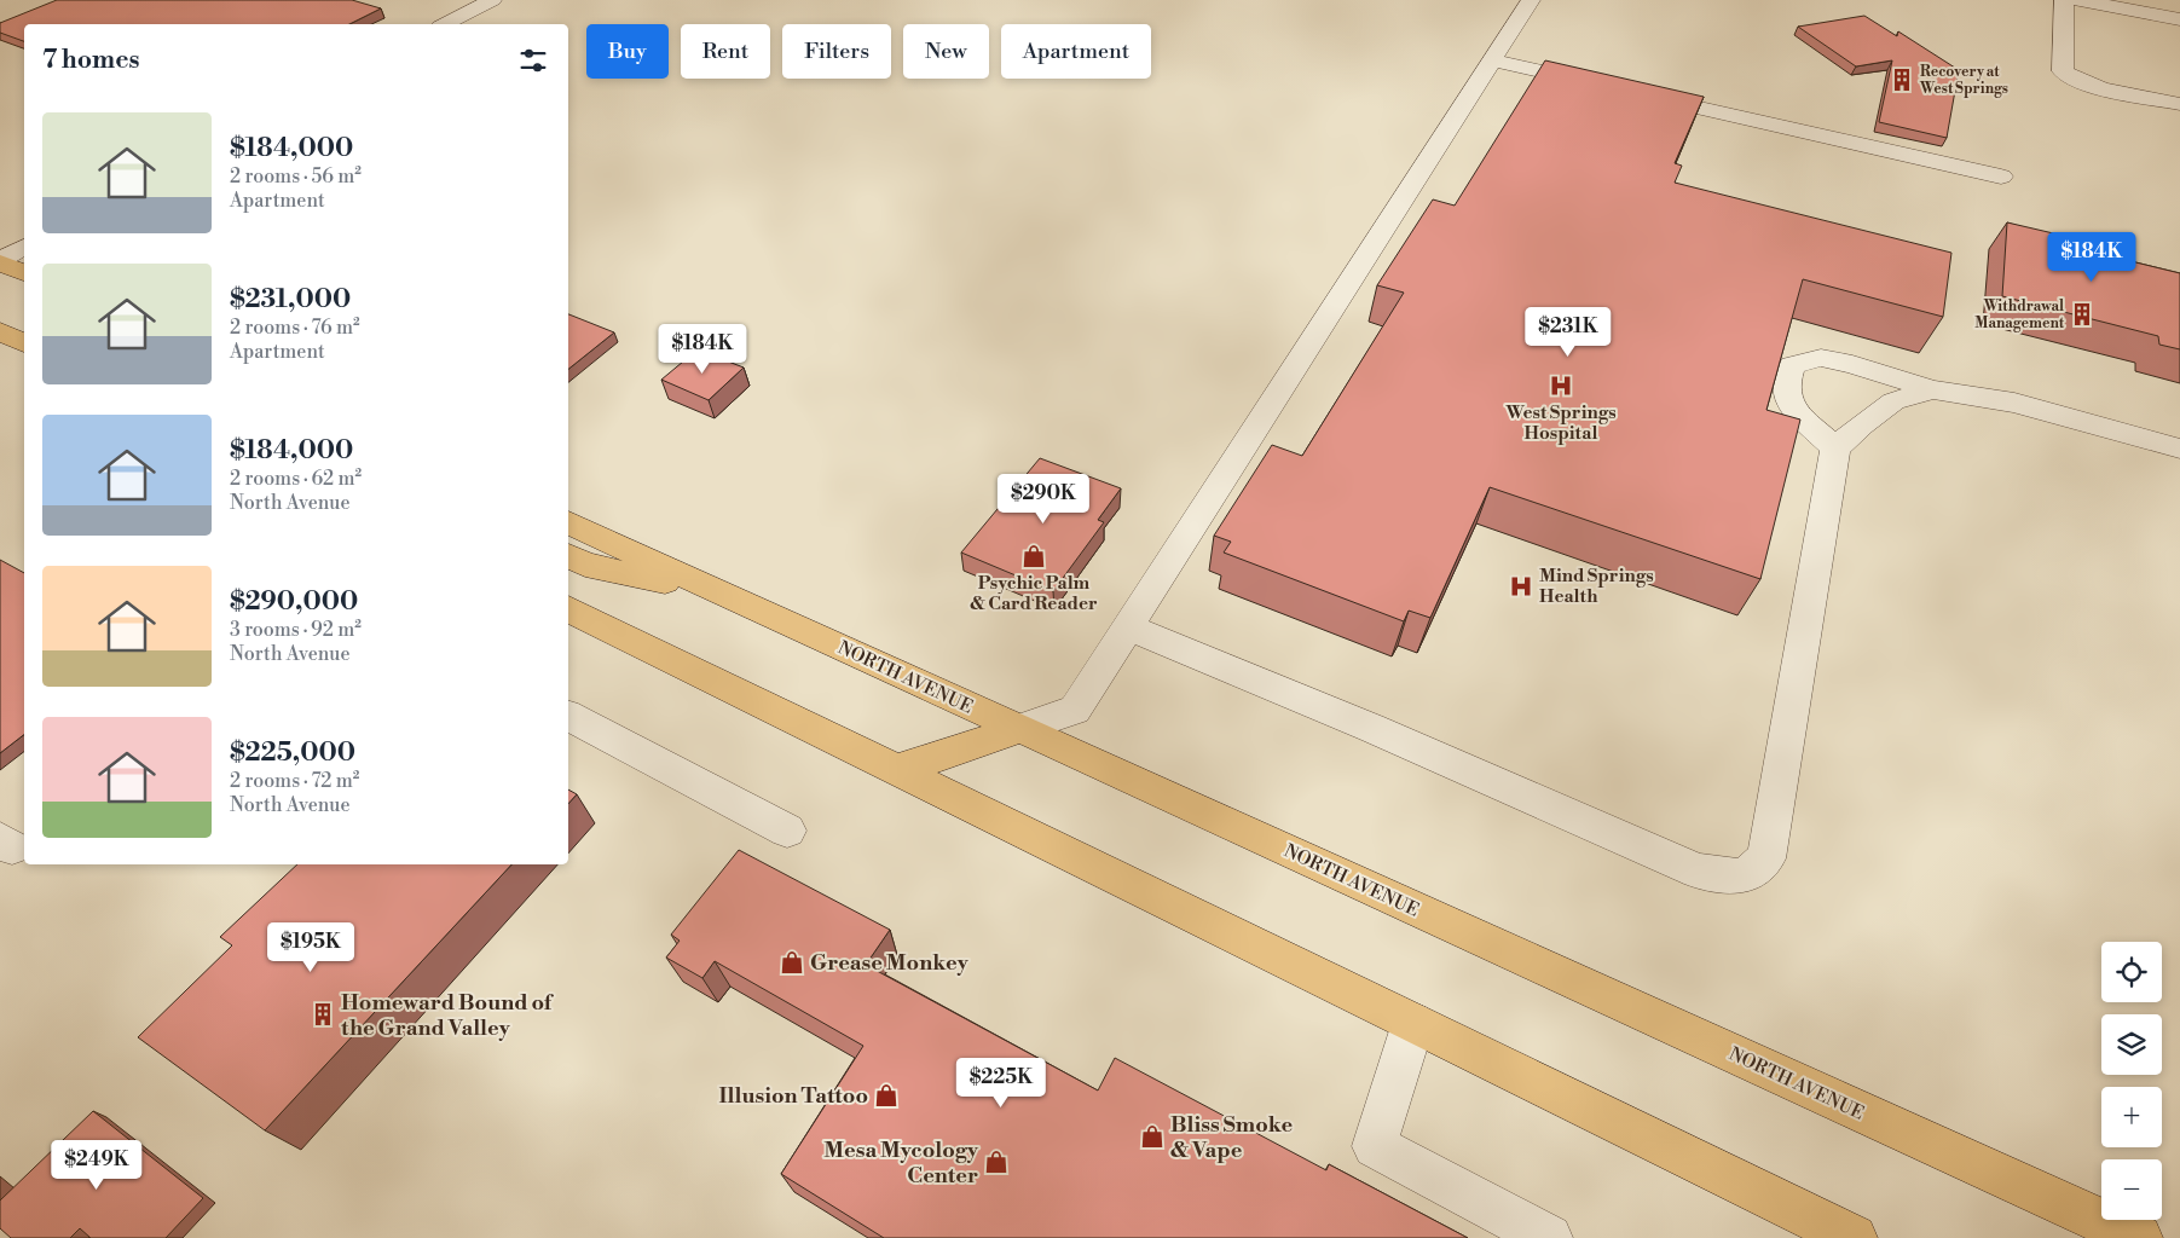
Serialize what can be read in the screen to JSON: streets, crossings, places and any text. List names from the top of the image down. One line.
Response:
{"streets":{"main road":["NORTH AVENUE"]},"places":{"building":["Recovery at West Springs","Withdrawal Management","Homeward Bound of the Grand Valley"],"hospital":["West Springs Hospital","Mind Springs Health"],"shop":["Psychic Palm & Card Reader","Grease Monkey","Illusion Tattoo","Bliss Smoke & Vape","Mesa Mycology Center"]},"page":{"chip":["Buy","Rent","Filters","New","Apartment"],"heading":"7 homes","list":[{"name":"$184,000","note":"2 rooms · 56 m² · Apartment"},{"name":"$231,000","note":"2 rooms · 76 m² · Apartment"},{"name":"$184,000","note":"2 rooms · 62 m² · North Avenue"},{"name":"$290,000","note":"3 rooms · 92 m² · North Avenue"},{"name":"$225,000","note":"2 rooms · 72 m² · North Avenue"}],"price":["$184K","$231K","$184K","$290K","$195K","$225K","$249K"],"map_buttons":["+","−"]}}
